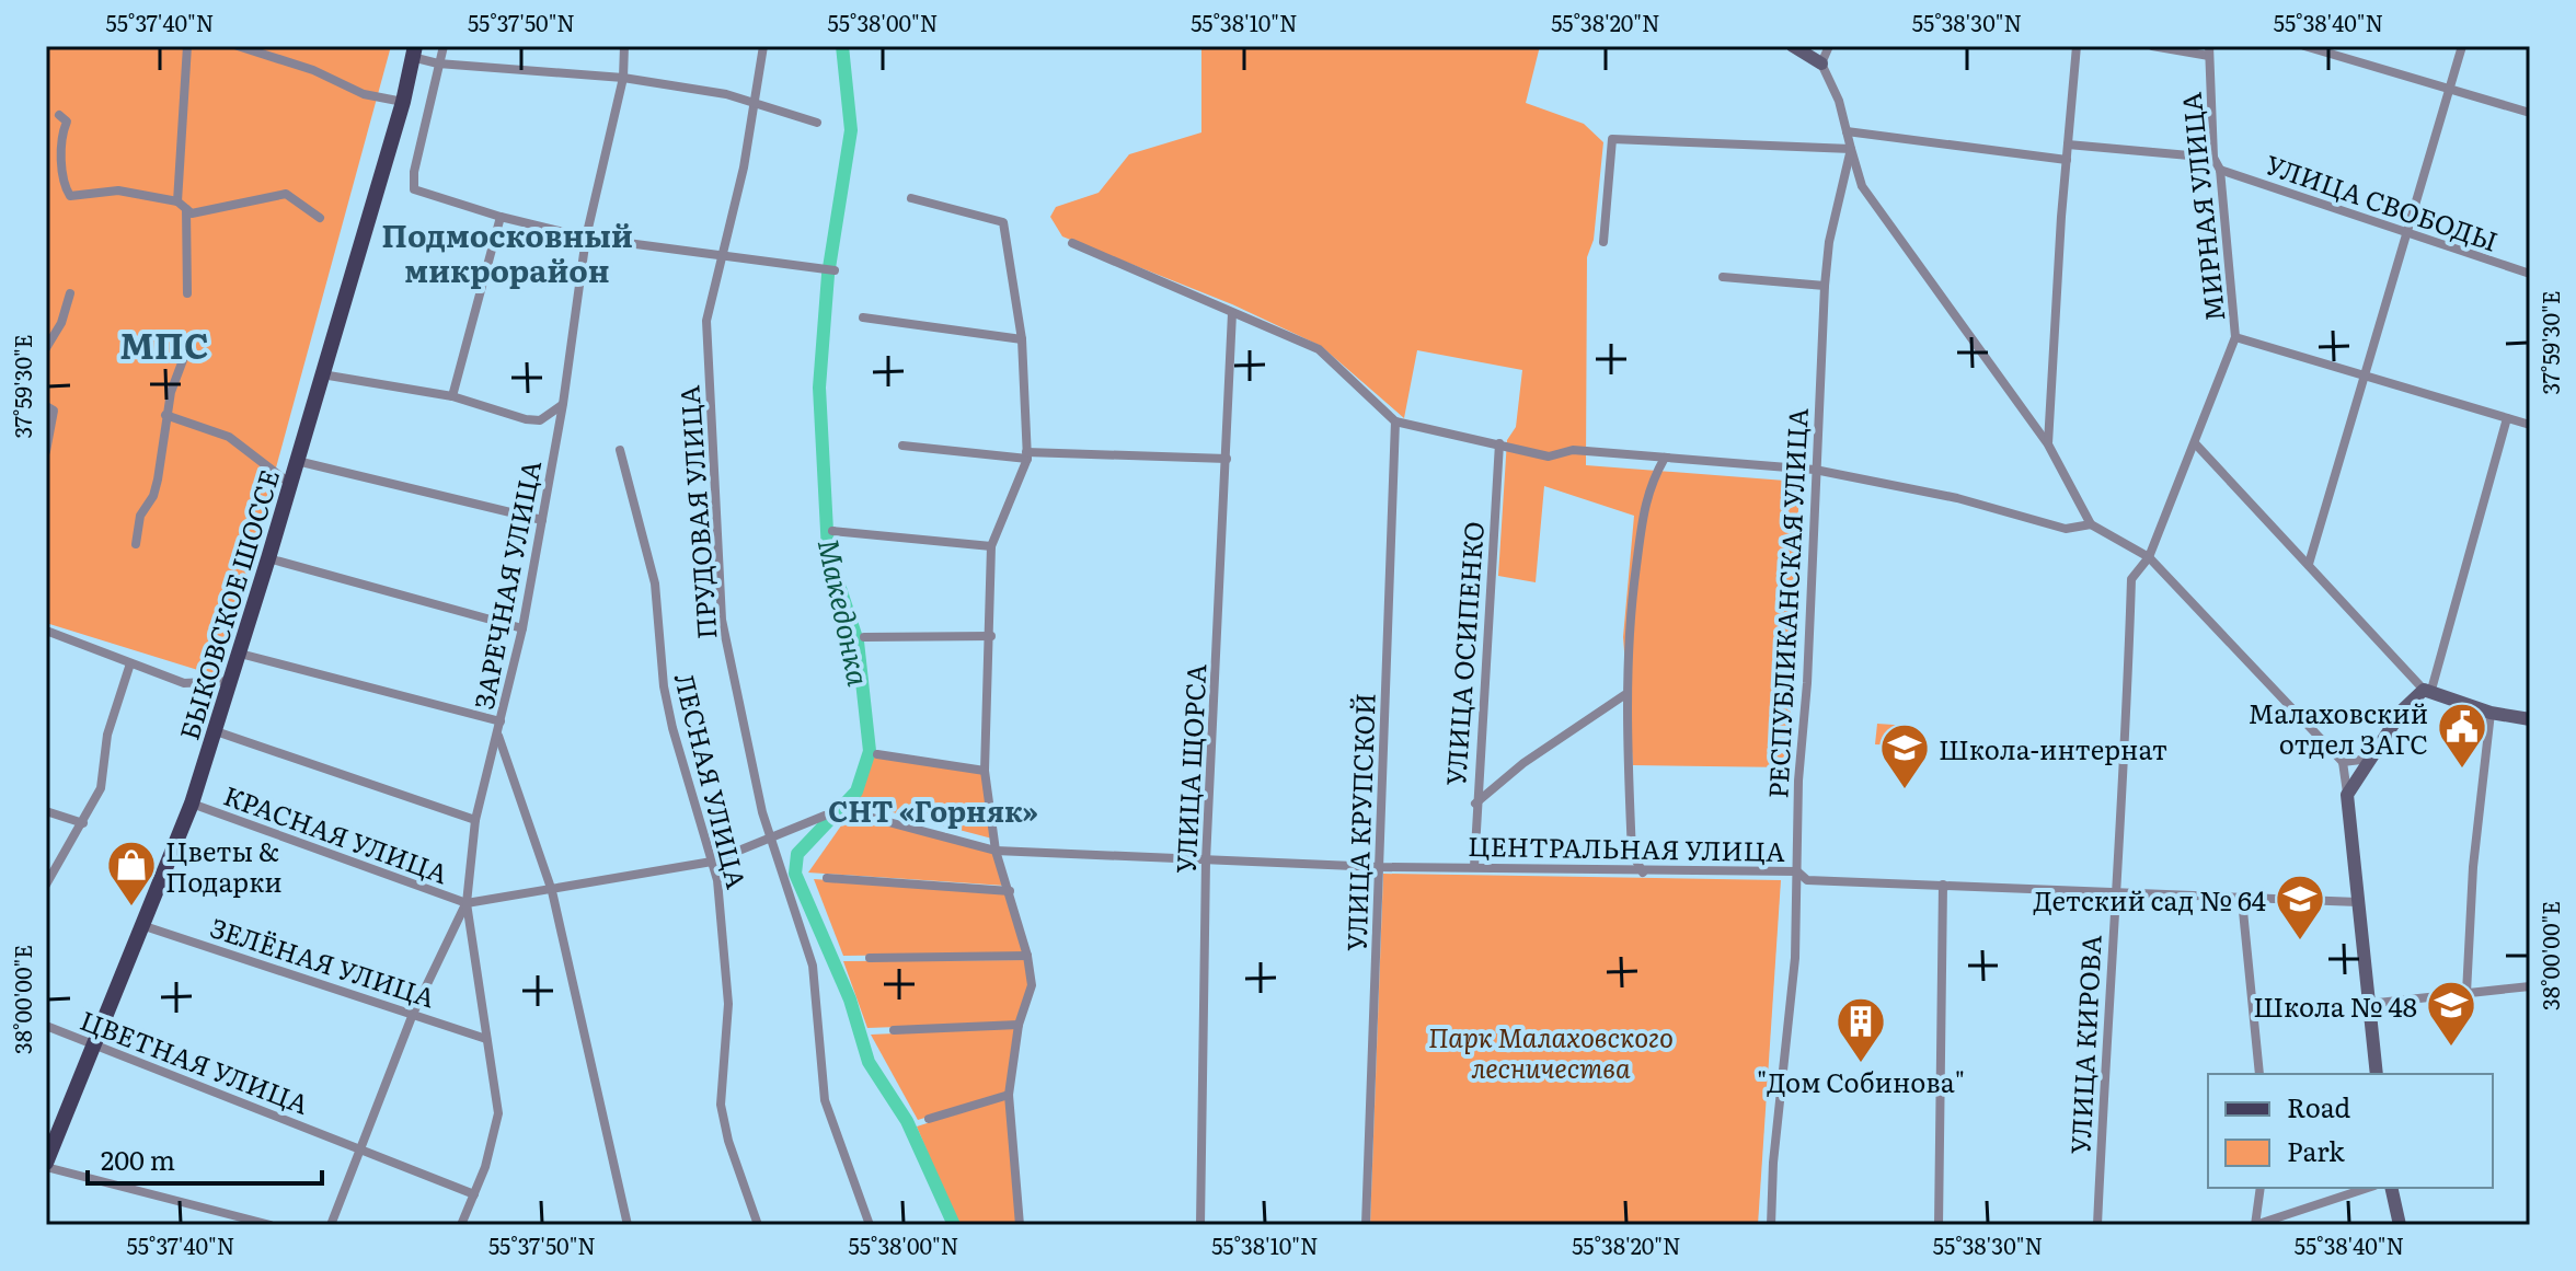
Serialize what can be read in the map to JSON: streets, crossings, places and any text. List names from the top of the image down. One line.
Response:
{"streets":{"main road":["БЫКОВСКОЕ ШОССЕ"],"street":["УЛИЦА СВОБОДЫ","МИРНАЯ УЛИЦА","ПРУДОВАЯ УЛИЦА","ЗАРЕЧНАЯ УЛИЦА","РЕСПУБЛИКАНСКАЯ УЛИЦА","УЛИЦА ОСИПЕНКО","УЛИЦА ЩОРСА","ЛЕСНАЯ УЛИЦА","УЛИЦА КРУПСКОЙ","КРАСНАЯ УЛИЦА","ЦЕНТРАЛЬНАЯ УЛИЦА","ЗЕЛЁНАЯ УЛИЦА","УЛИЦА КИРОВА","ЦВЕТНАЯ УЛИЦА"]},"crossings":[["УЛИЦА СВОБОДЫ","МИРНАЯ УЛИЦА"],["МИРНАЯ УЛИЦА","УЛИЦА КИРОВА"],["РЕСПУБЛИКАНСКАЯ УЛИЦА","ЦЕНТРАЛЬНАЯ УЛИЦА"],["БЫКОВСКОЕ ШОССЕ","КРАСНАЯ УЛИЦА"],["БЫКОВСКОЕ ШОССЕ","ЗЕЛЁНАЯ УЛИЦА"],["БЫКОВСКОЕ ШОССЕ","ЦВЕТНАЯ УЛИЦА"],["УЛИЦА ОСИПЕНКО","ЦЕНТРАЛЬНАЯ УЛИЦА"],["УЛИЦА ЩОРСА","ЦЕНТРАЛЬНАЯ УЛИЦА"],["УЛИЦА КРУПСКОЙ","ЦЕНТРАЛЬНАЯ УЛИЦА"],["ЦЕНТРАЛЬНАЯ УЛИЦА","УЛИЦА КИРОВА"]],"districts":["Подмосковный микрорайон","МПС","СНТ «Горняк»"],"water":["Македонка"],"parks":["Парк Малаховского лесничества"],"places":{"public building":["Малаховский отдел ЗАГС"],"school or university":["Школа-интернат","Детский сад № 64","Школа № 48"],"shop":["Цветы & Подарки"],"building":["\"Дом Собинова\""]},"legend":["Road","Park"],"scale_bar":"200 m","coordinates":["55°37'40\"N","55°37'50\"N","55°38'00\"N","55°38'10\"N","55°38'20\"N","55°38'30\"N","55°38'40\"N","37°59'30\"E","38°00'00\"E"]}
